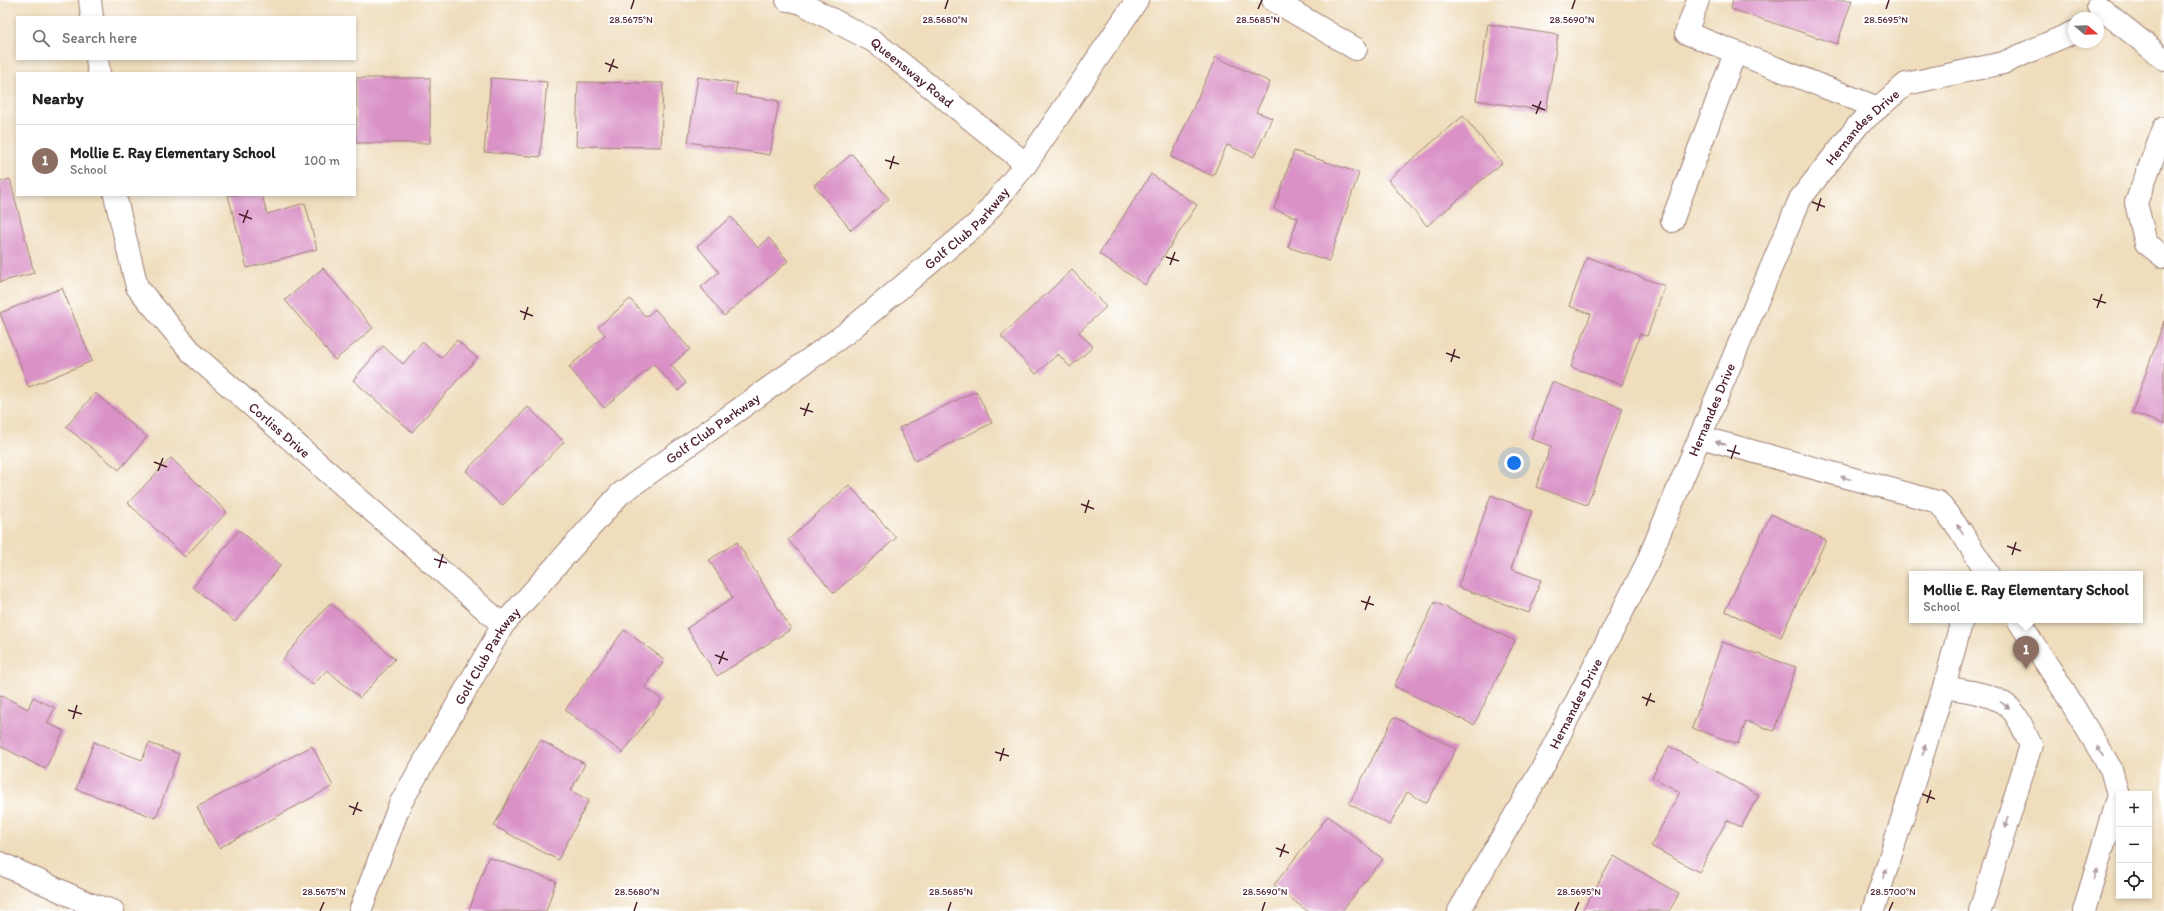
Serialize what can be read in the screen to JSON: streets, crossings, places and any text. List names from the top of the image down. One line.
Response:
{"streets":{"street":["Queensway Road","Hernandes Drive","Golf Club Parkway","Corliss Drive"]},"crossings":[["Queensway Road","Golf Club Parkway"],["Golf Club Parkway","Corliss Drive"]],"north":"right","page":{"search":"Search here","heading":"Nearby","list":[{"mark":"1","name":"Mollie E. Ray Elementary School","note":"School","value":"100 m"}],"popup":["Mollie E. Ray Elementary School","School"],"pins":"1","map_buttons":["+","−"]},"coordinates":["28.5680°N","28.5690°N","28.5675°N","28.5685°N","28.5695°N","28.5700°N"]}
